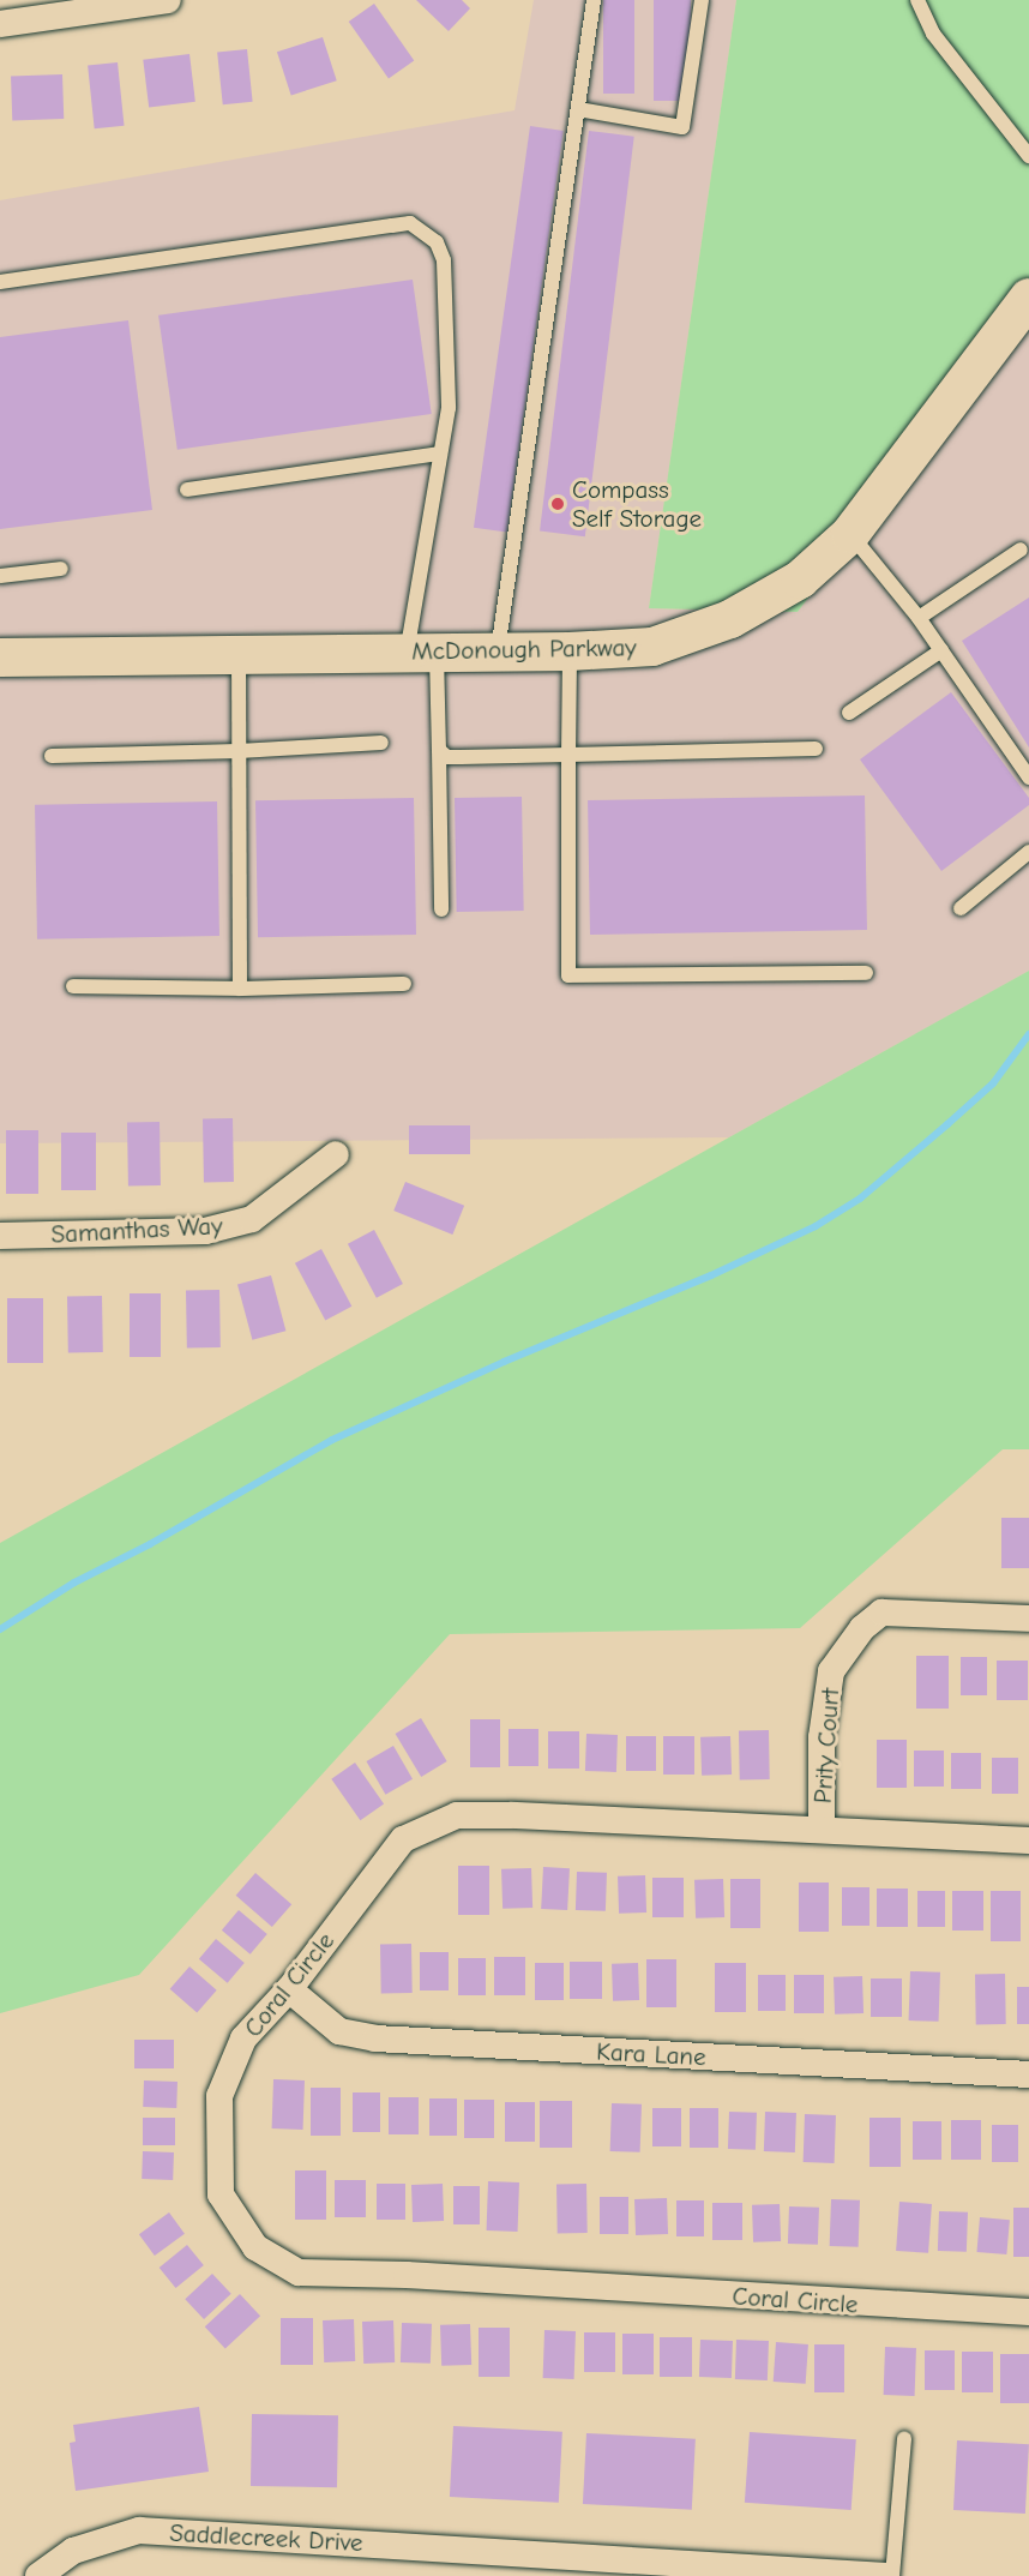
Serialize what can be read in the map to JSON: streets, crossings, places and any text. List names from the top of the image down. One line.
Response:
{"streets":{"street":["McDonough Parkway","Samanthas Way","Prity Court","Coral Circle","Kara Lane","Saddlecreek Drive"]},"crossings":[["Prity Court","Coral Circle"],["Coral Circle","Kara Lane"]],"places":["Compass Self Storage"]}
